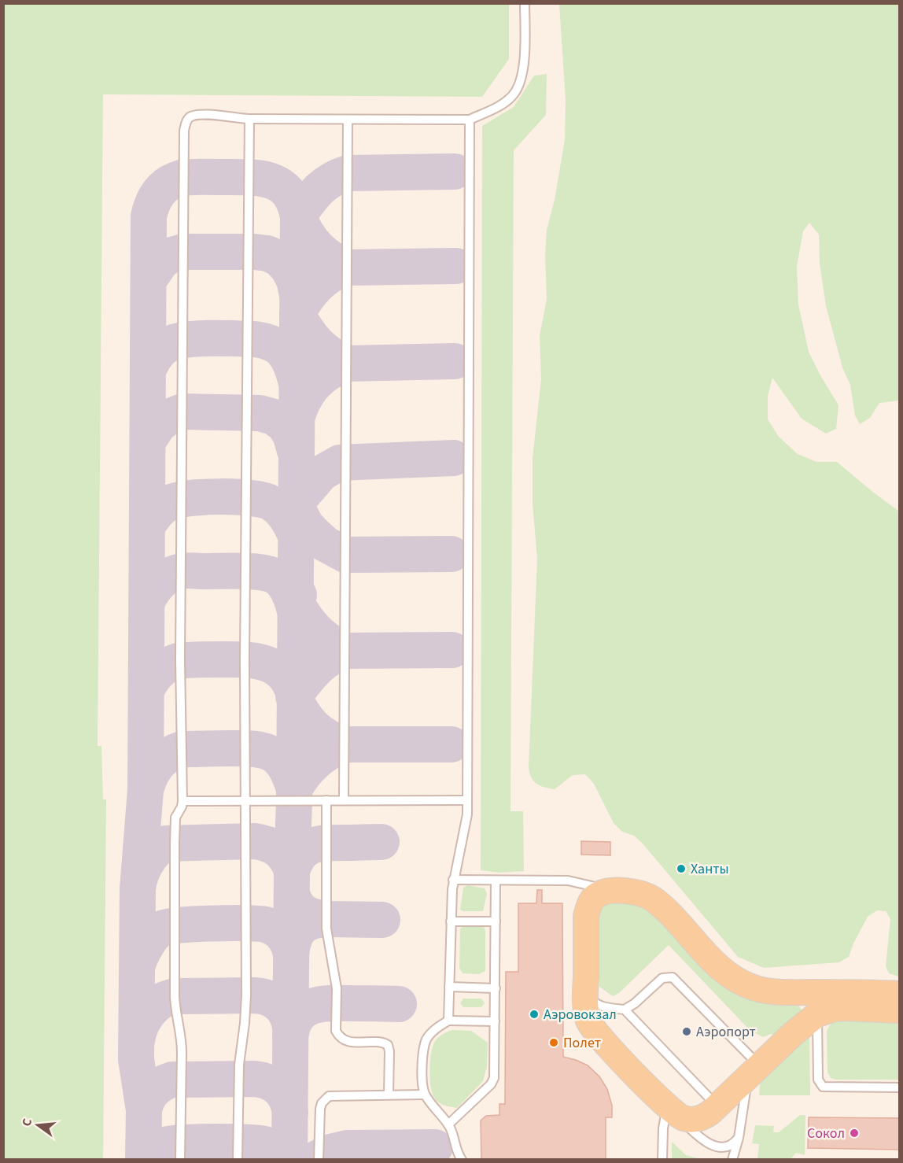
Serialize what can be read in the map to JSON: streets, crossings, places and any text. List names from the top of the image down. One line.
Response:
{"places":["Ханты","Аэровокзал","Аэропорт","Полет","Сокол"],"north":"left"}
